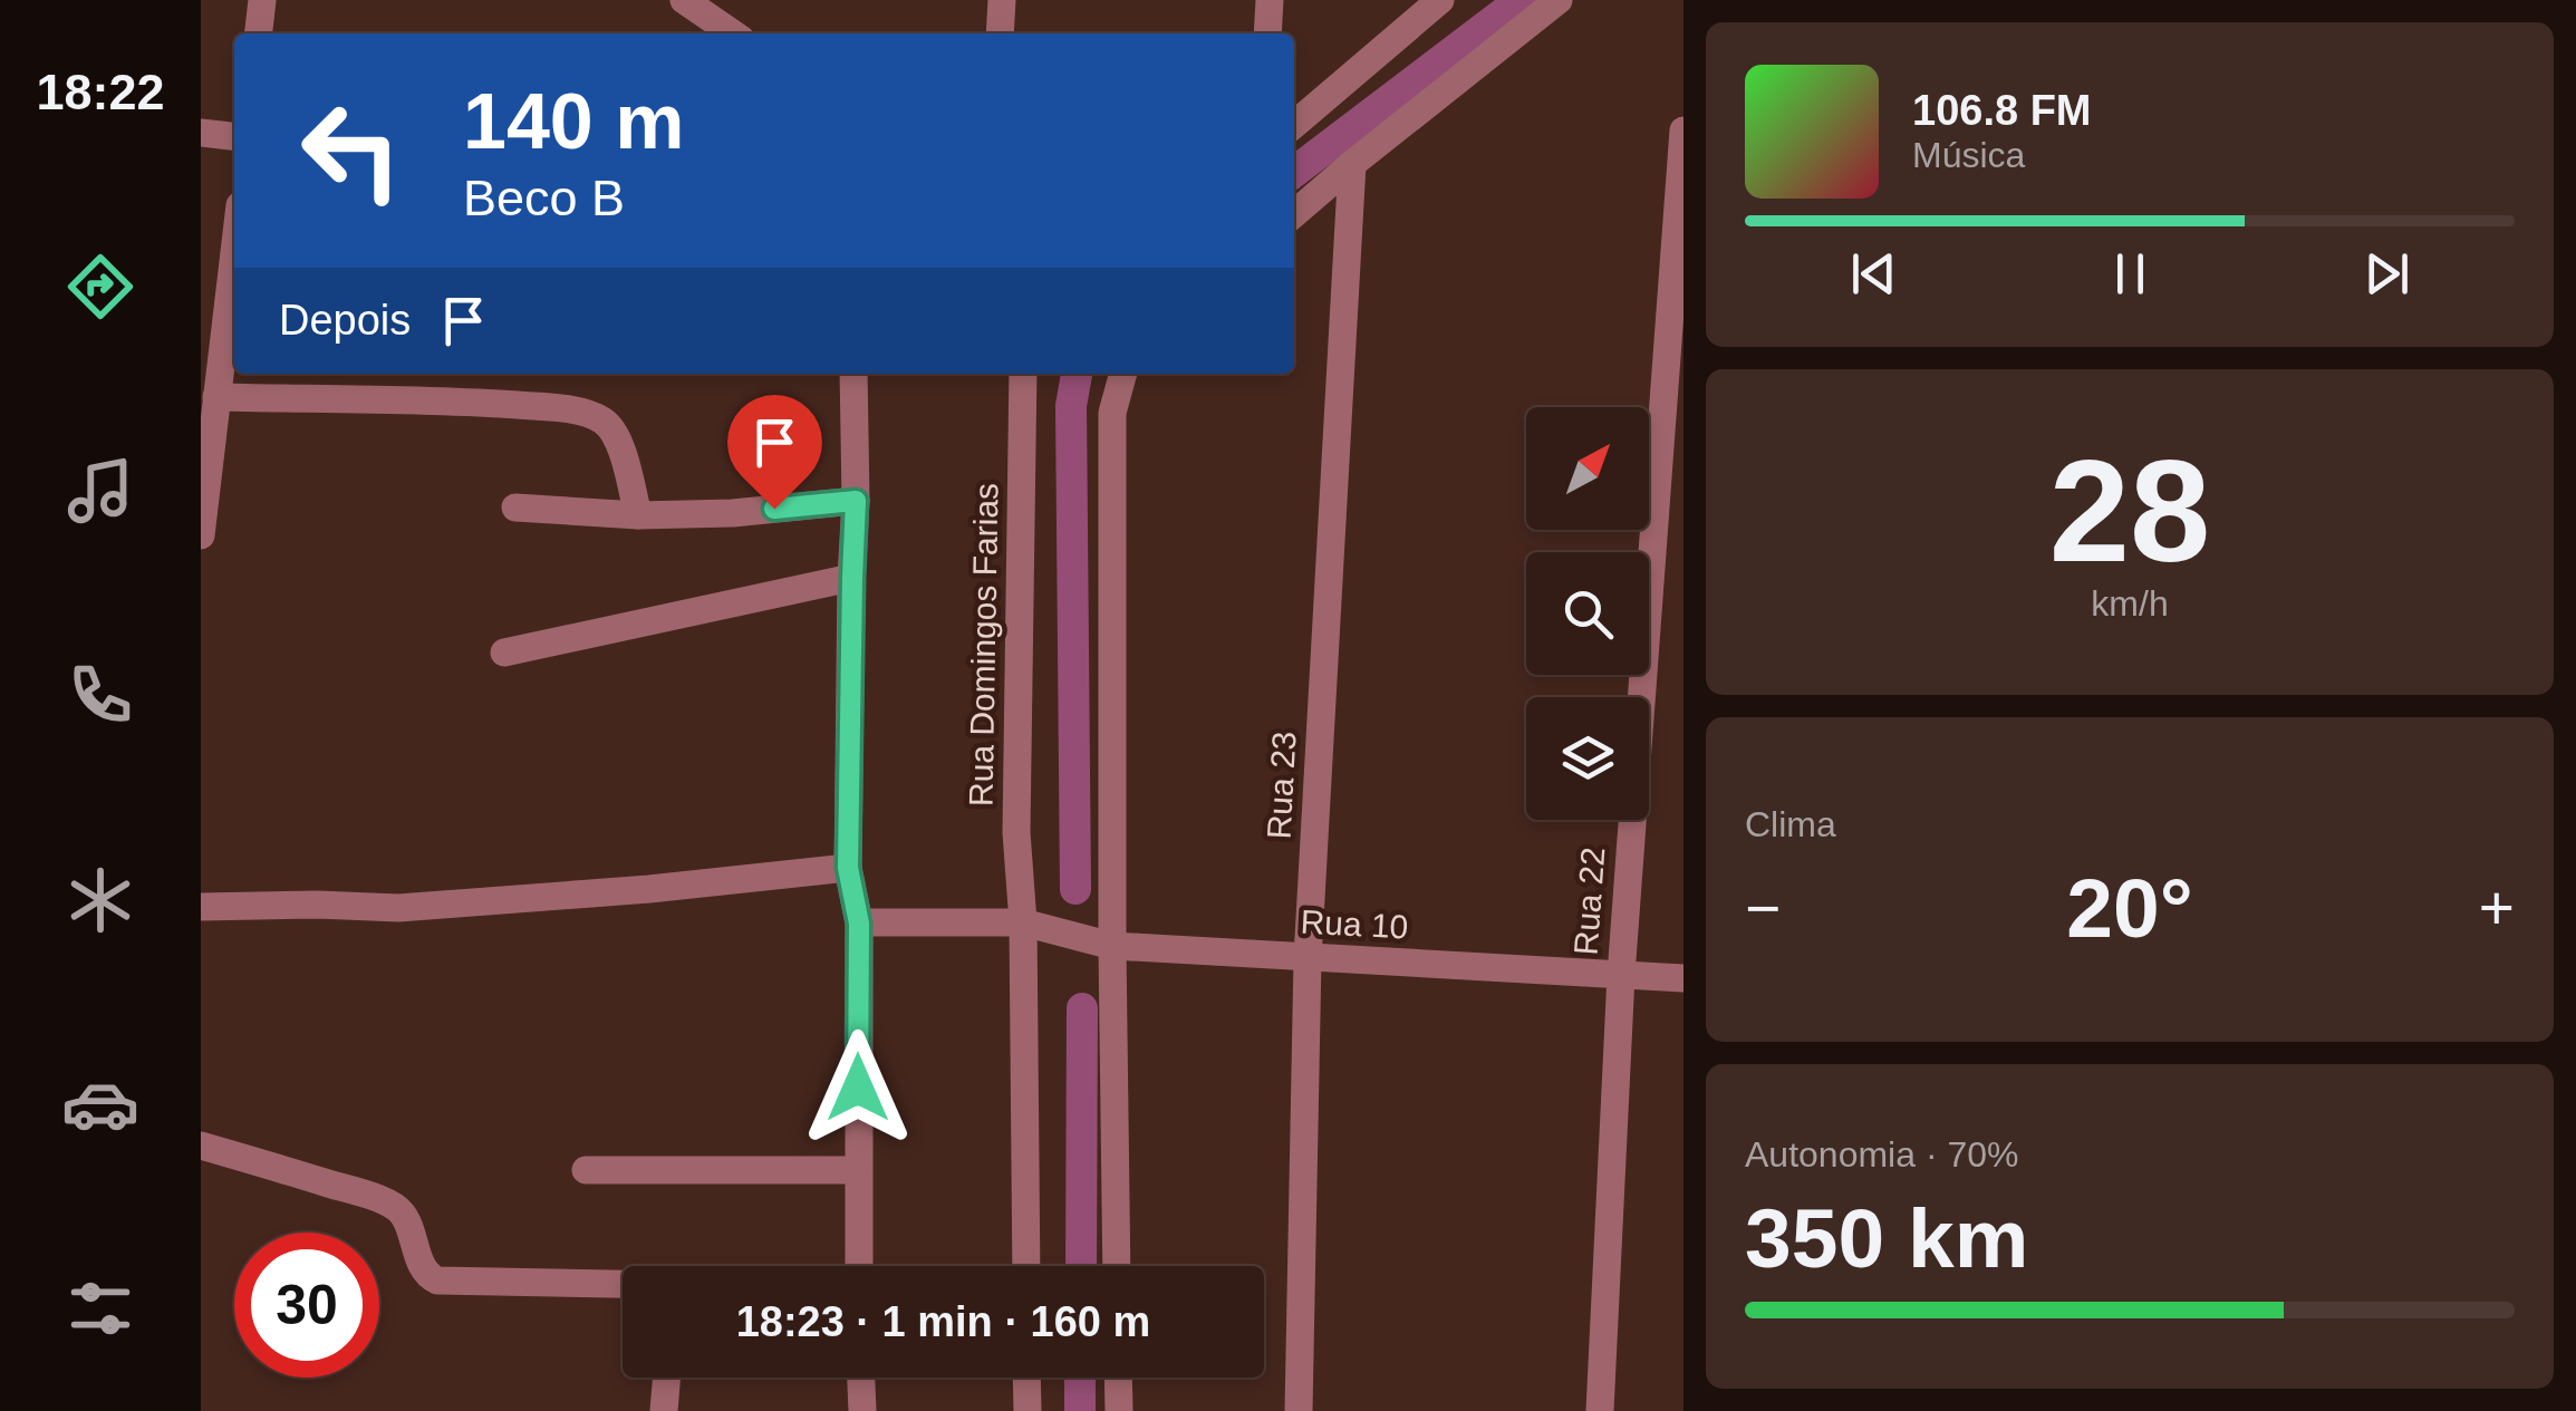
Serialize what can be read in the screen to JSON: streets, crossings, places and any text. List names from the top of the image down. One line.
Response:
{"streets":{"street":["Rua Domingos Farias","Rua 23","Rua 22","Rua 10"]},"crossings":[["Rua Domingos Farias","Rua 10"],["Rua 23","Rua 10"],["Rua 22","Rua 10"]],"north":"top right","page":{"tabs":"18:22","turn":["140 m","Beco B"],"song":["106.8 FM","Música"],"then":"Depois","tile":[["28","km/h"],"Clima",["Autonomia · 70%","350 km"]],"heat":["−","20°","+"],"limit":"30","trip":"18:23 · 1 min · 160 m"}}
